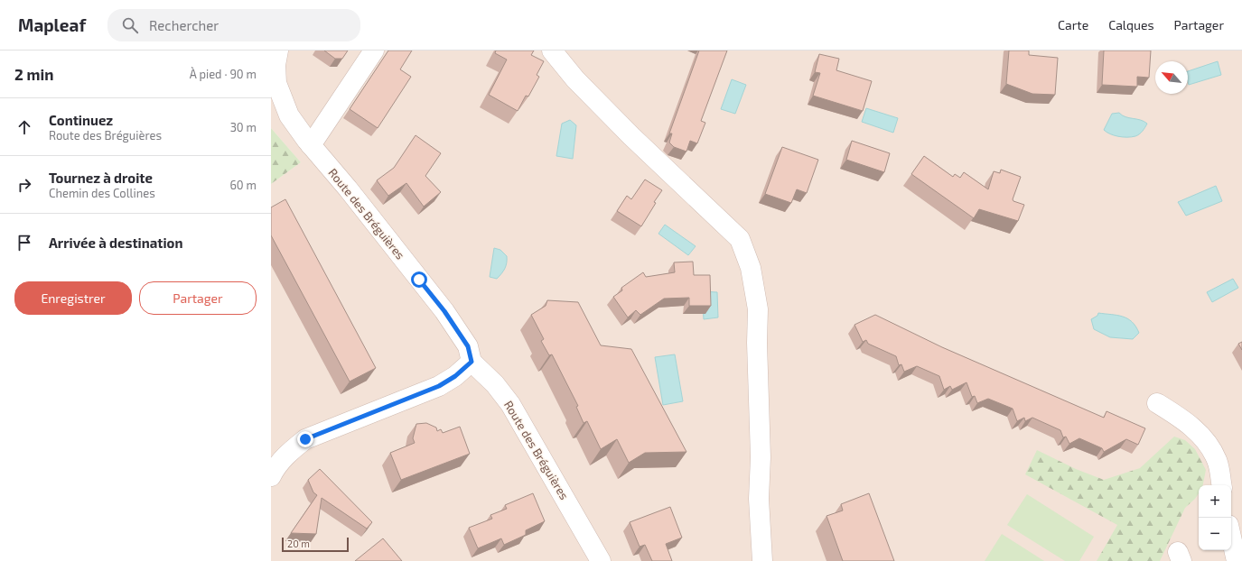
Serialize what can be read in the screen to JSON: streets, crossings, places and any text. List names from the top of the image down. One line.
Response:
{"streets":{"street":["Route des Bréguières"]},"scale_bar":"20 m","north":"top left","page":{"header":"Mapleaf","search":"Rechercher","nav":["Carte","Calques","Partager"],"heading":["2 min","À pied · 90 m"],"list":[["Continuez","Route des Bréguières","30 m"],["Tournez à droite","Chemin des Collines","60 m"],"Arrivée à destination"],"buttons":["Enregistrer","Partager"],"map_buttons":["+","−"],"scale":"20 m"}}
